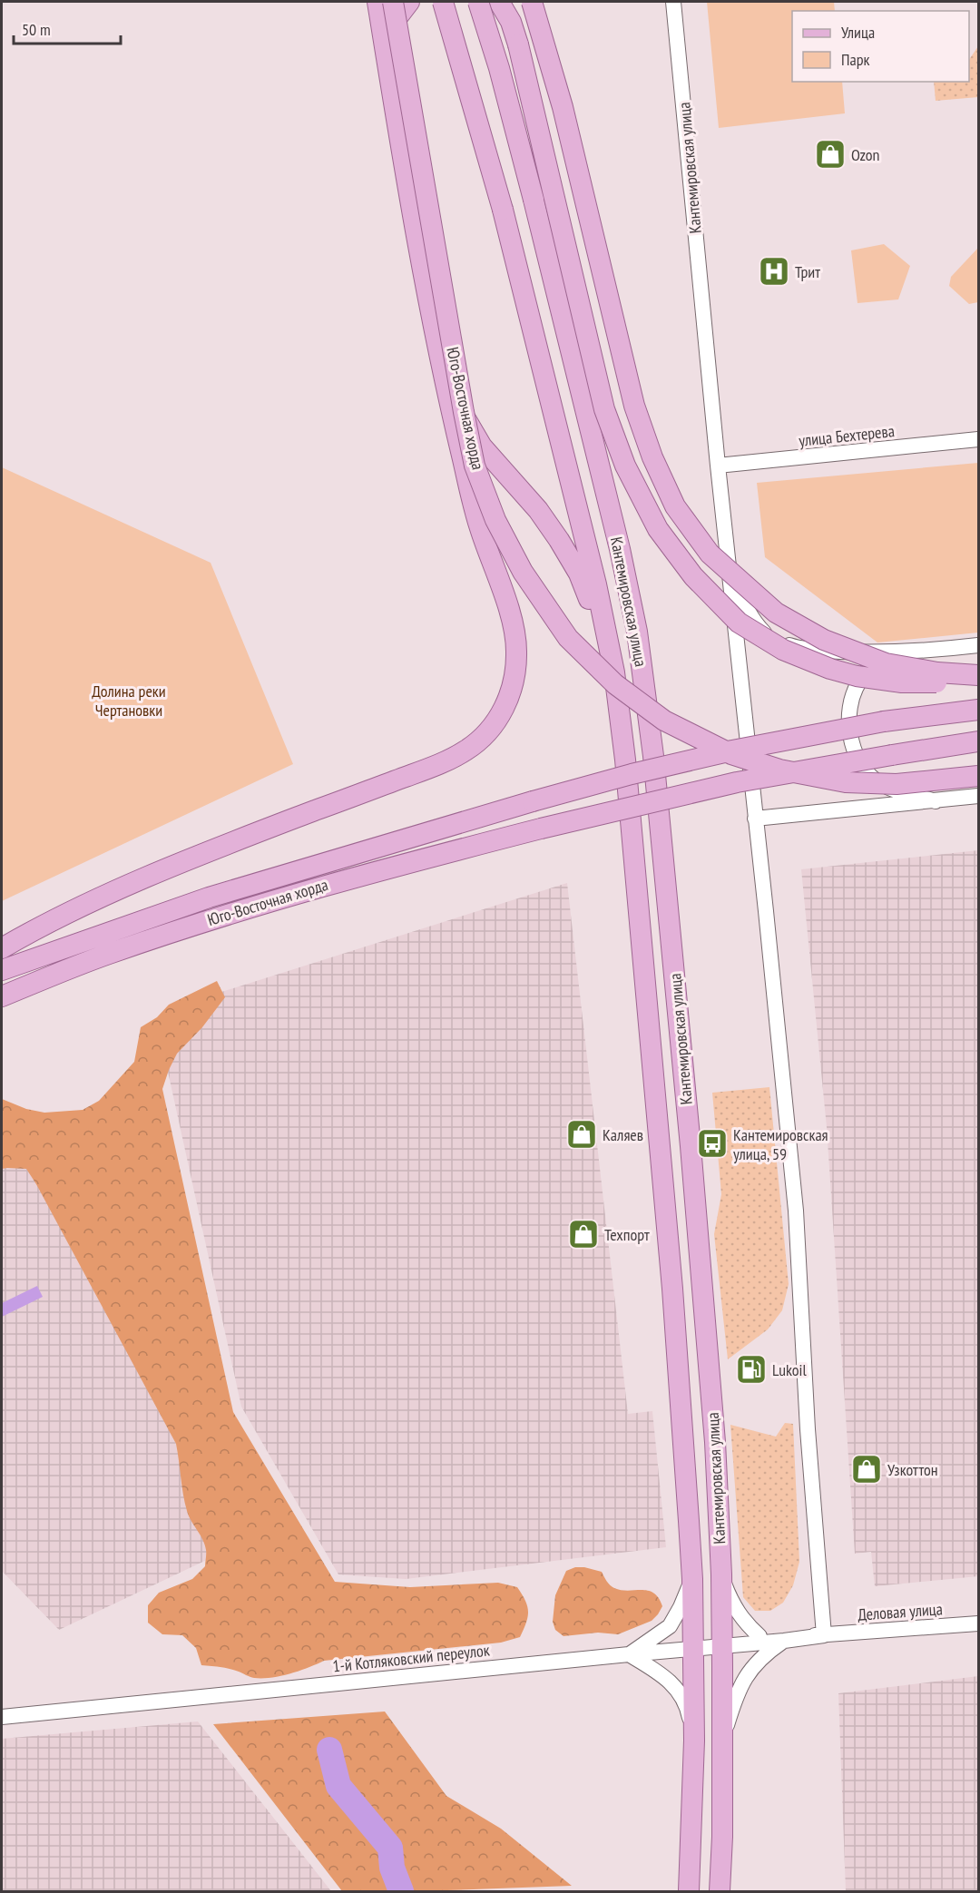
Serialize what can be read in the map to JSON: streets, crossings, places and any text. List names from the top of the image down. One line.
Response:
{"streets":{"main road":["Кантемировская улица","Юго-Восточная хорда"],"street":["улица Бехтерева","Деловая улица","1-й Котляковский переулок"]},"crossings":[["Кантемировская улица","улица Бехтерева"],["Кантемировская улица","Деловая улица"],["Кантемировская улица","1-й Котляковский переулок"],["Деловая улица","1-й Котляковский переулок"]],"parks":["Долина реки Чертановки"],"places":{"shop":["Ozon","Каляев","Техпорт","Узкоттон"],"hospital":["Трит"],"bus stop":["Кантемировская улица, 59"],"fuel station":["Lukoil"]},"legend":["Улица","Парк"],"scale_bar":"50 m"}
